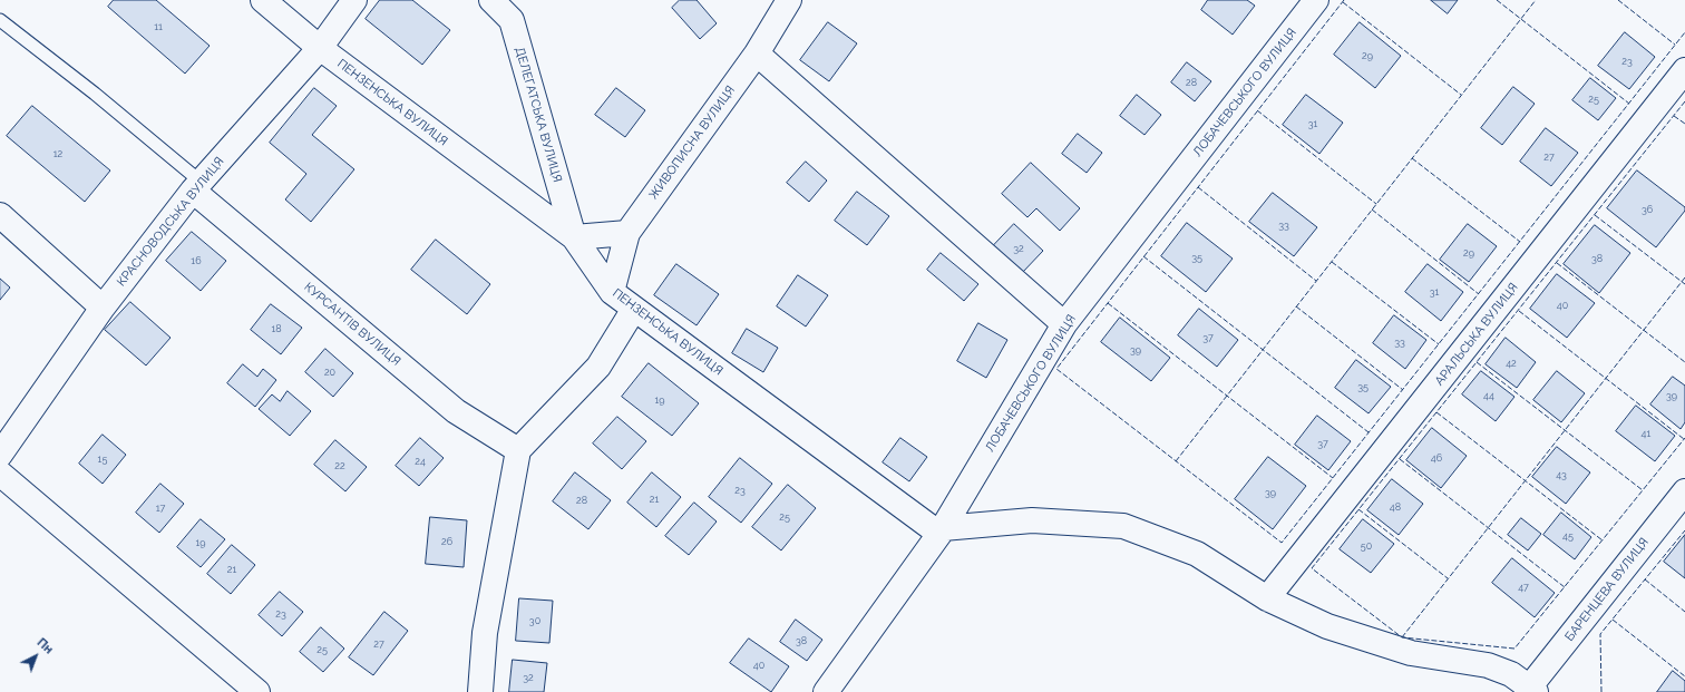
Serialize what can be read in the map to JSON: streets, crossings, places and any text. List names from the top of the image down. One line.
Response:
{"streets":{"street":["ЛОБАЧЕВСЬКОГО ВУЛИЦЯ","ПЕНЗЕНСЬКА ВУЛИЦЯ","ДЕЛЕГАТСЬКА ВУЛИЦЯ","ЖИВОПИСНА ВУЛИЦЯ","КРАСНОВОДСЬКА ВУЛИЦЯ","КУРСАНТІВ ВУЛИЦЯ","АРАЛЬСЬКА ВУЛИЦЯ","БАРЕНЦЕВА ВУЛИЦЯ"]},"crossings":[["ЛОБАЧЕВСЬКОГО ВУЛИЦЯ","ПЕНЗЕНСЬКА ВУЛИЦЯ"],["ПЕНЗЕНСЬКА ВУЛИЦЯ","ДЕЛЕГАТСЬКА ВУЛИЦЯ"],["ПЕНЗЕНСЬКА ВУЛИЦЯ","ЖИВОПИСНА ВУЛИЦЯ"],["ПЕНЗЕНСЬКА ВУЛИЦЯ","КРАСНОВОДСЬКА ВУЛИЦЯ"],["КРАСНОВОДСЬКА ВУЛИЦЯ","КУРСАНТІВ ВУЛИЦЯ"]],"house_numbers":["11","29","23","28","25","31","12","27","36","33","32","29","35","38","16","31","40","18","37","33","39","42","20","35","44","39","19","41","37","46","15","24","22","43","23","39","21","28","48","17","25","45","26","19","50","21","47","23","30","38","27","25","40","32"],"north":"top right"}
